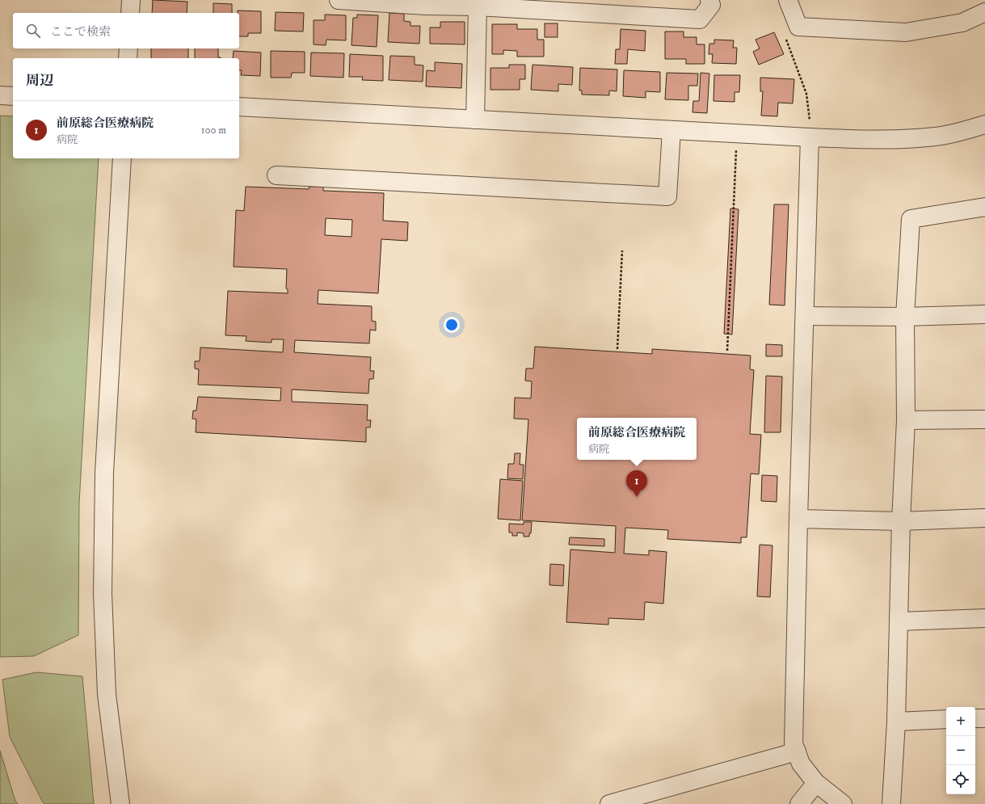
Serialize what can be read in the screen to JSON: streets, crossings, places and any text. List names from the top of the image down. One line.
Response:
{"page":{"search":"ここで検索","heading":"周辺","list":[{"mark":"1","name":"前原総合医療病院","note":"病院","value":"100 m"}],"popup":["前原総合医療病院","病院"],"pins":"1","map_buttons":["+","−"]}}
